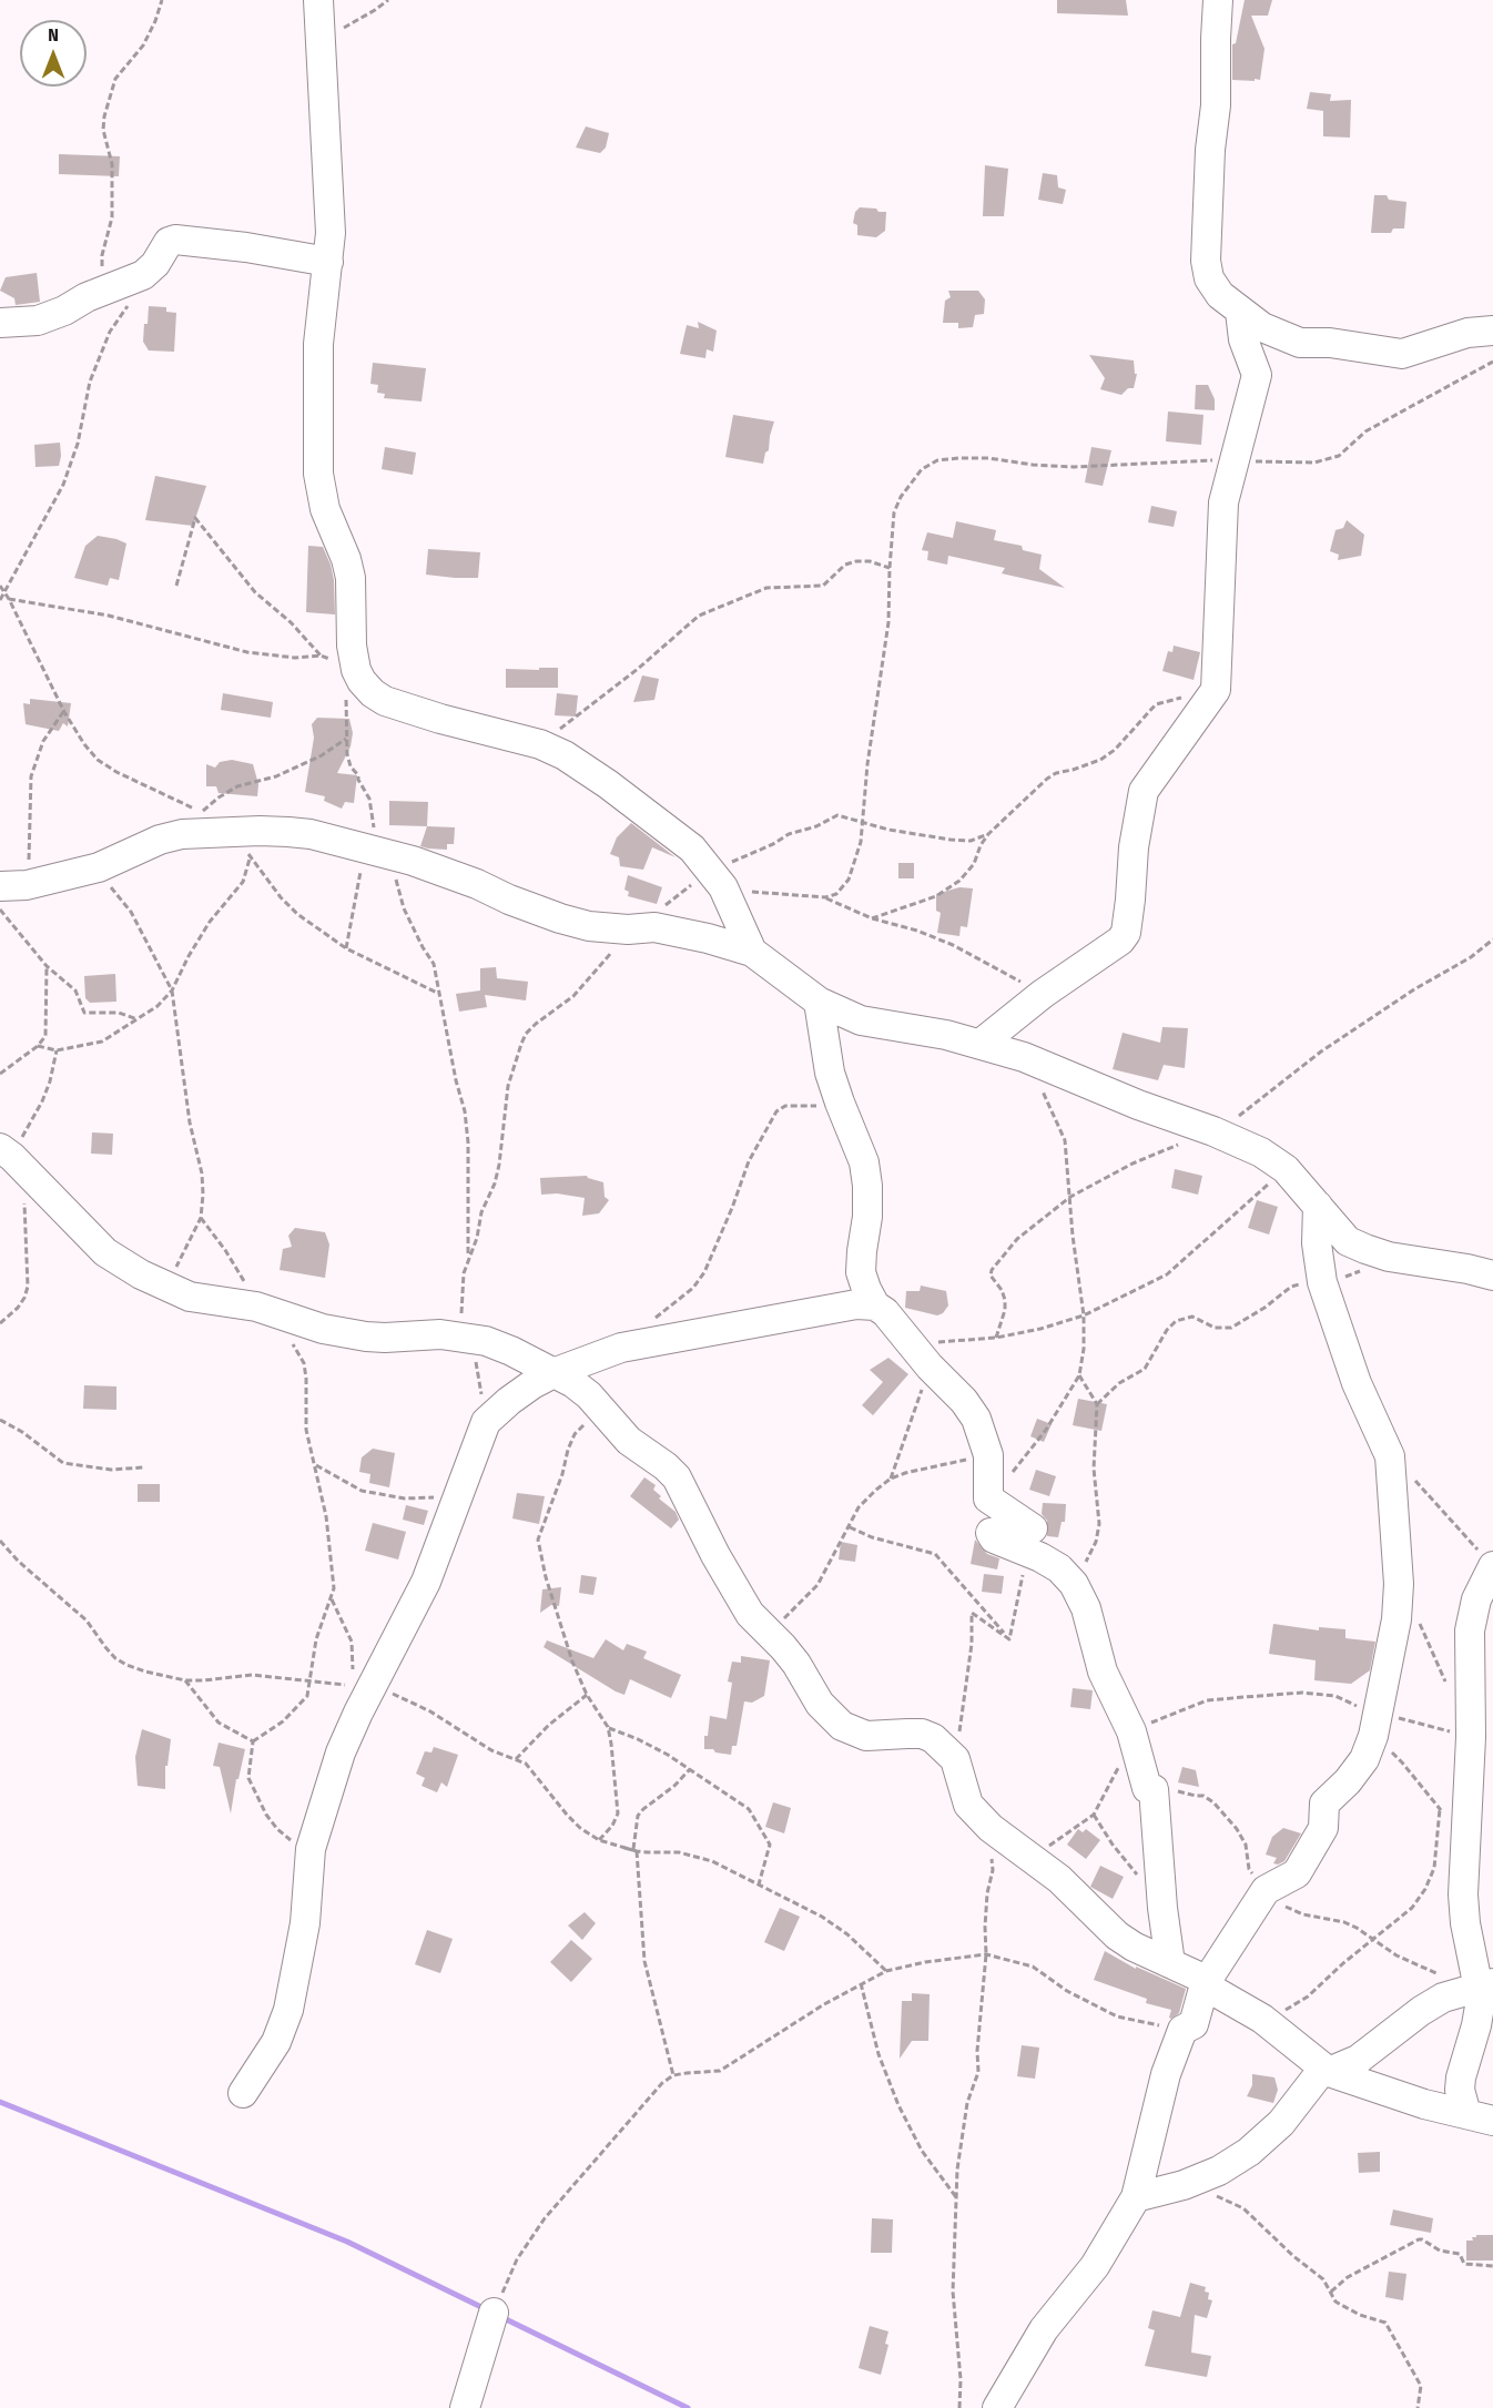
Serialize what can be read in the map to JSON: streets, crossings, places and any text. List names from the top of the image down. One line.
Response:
{"north":"top"}
